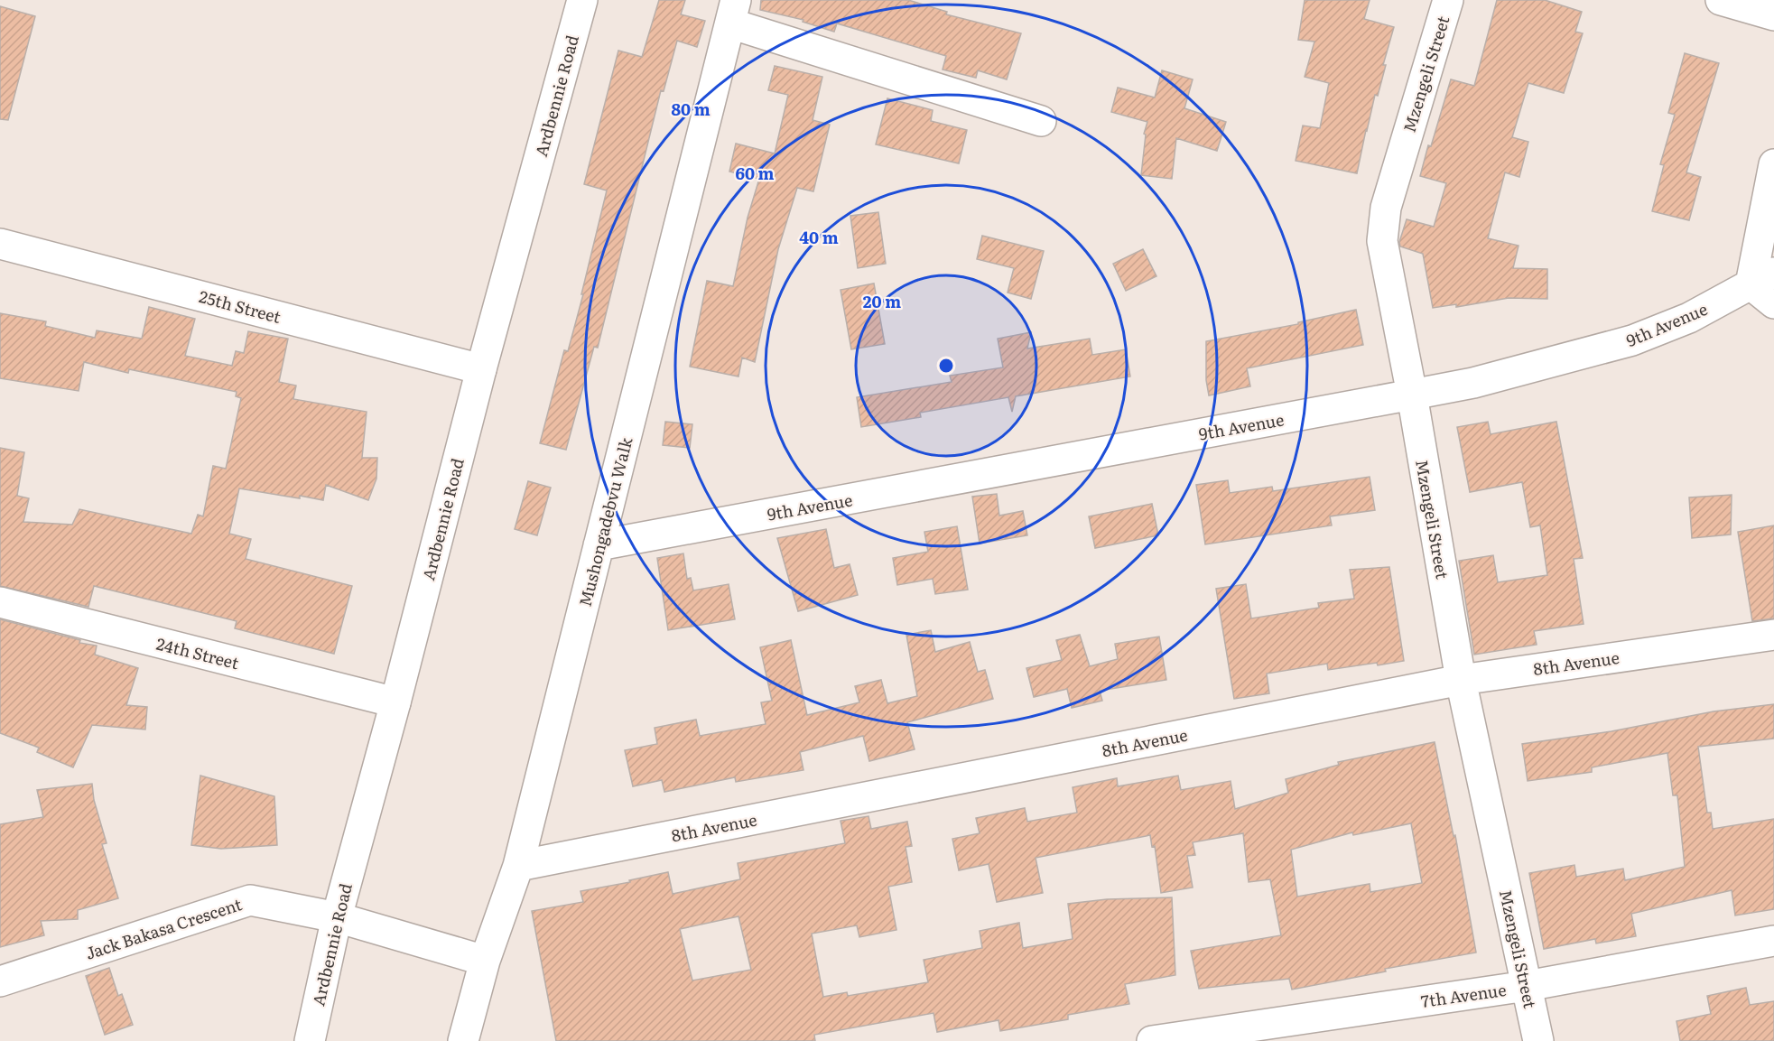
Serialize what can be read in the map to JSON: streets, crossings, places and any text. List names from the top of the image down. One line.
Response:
{"streets":{"street":["Mzengeli Street","Ardbennie Road","25th Street","9th Avenue","Mushongadebvu Walk","24th Street","8th Avenue","Jack Bakasa Crescent","7th Avenue"]},"crossings":[["Mzengeli Street","9th Avenue"],["Mzengeli Street","8th Avenue"],["Mzengeli Street","7th Avenue"],["Ardbennie Road","25th Street"],["Ardbennie Road","24th Street"],["Ardbennie Road","Jack Bakasa Crescent"],["9th Avenue","Mushongadebvu Walk"],["Mushongadebvu Walk","8th Avenue"],["Mushongadebvu Walk","Jack Bakasa Crescent"]],"rings":["80 m","60 m","40 m","20 m"]}
